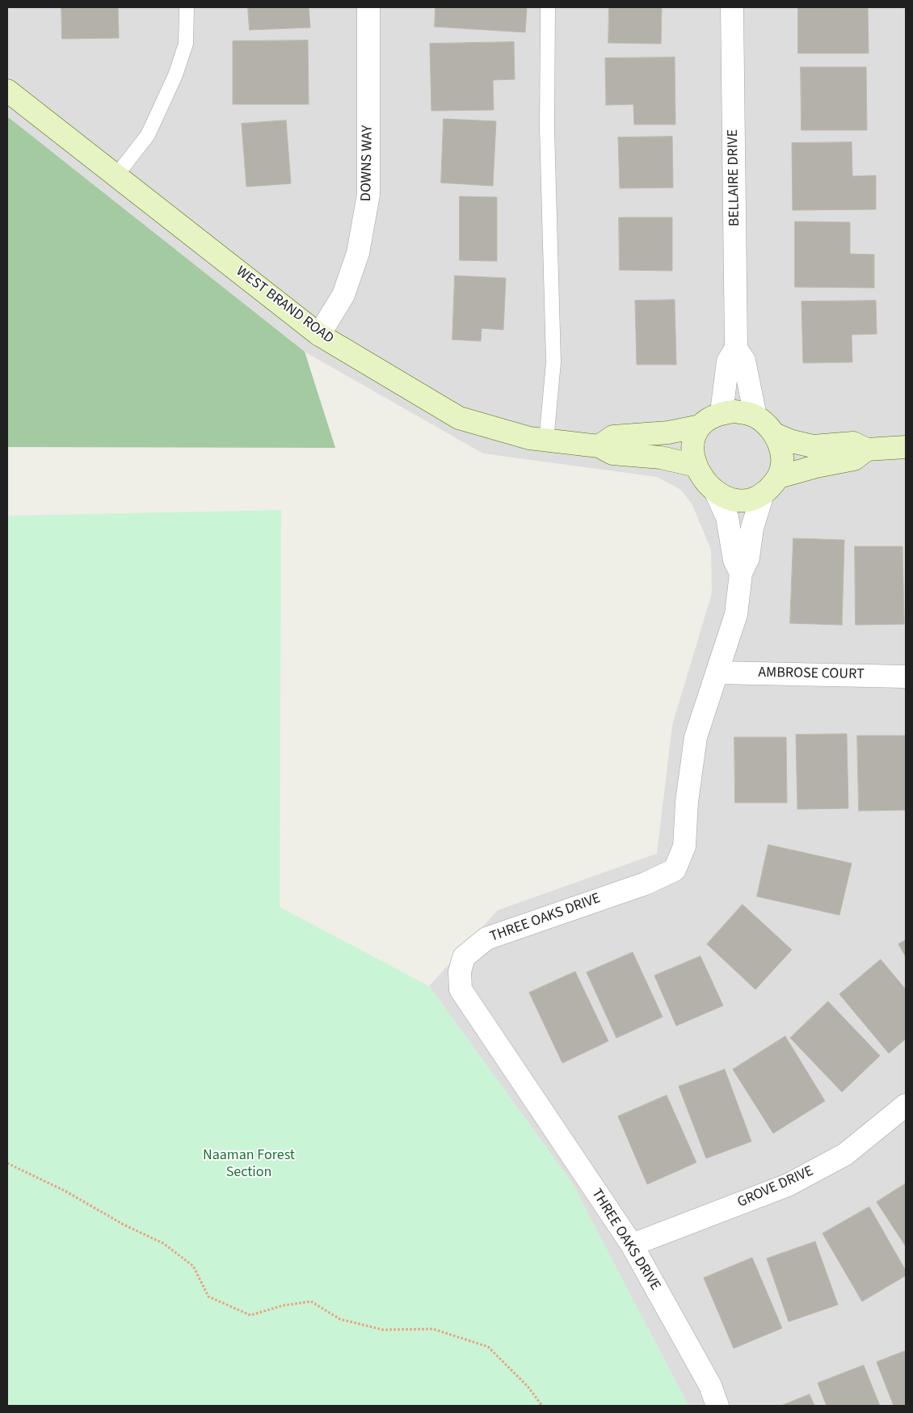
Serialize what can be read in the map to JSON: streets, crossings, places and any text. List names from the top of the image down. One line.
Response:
{"streets":{"street":["DOWNS WAY","BELLAIRE DRIVE","WEST BRAND ROAD","AMBROSE COURT","THREE OAKS DRIVE","GROVE DRIVE"]},"crossings":[["DOWNS WAY","WEST BRAND ROAD"],["BELLAIRE DRIVE","WEST BRAND ROAD"],["BELLAIRE DRIVE","THREE OAKS DRIVE"],["WEST BRAND ROAD","THREE OAKS DRIVE"],["AMBROSE COURT","THREE OAKS DRIVE"],["THREE OAKS DRIVE","GROVE DRIVE"]],"parks":["Naaman Forest Section"]}
